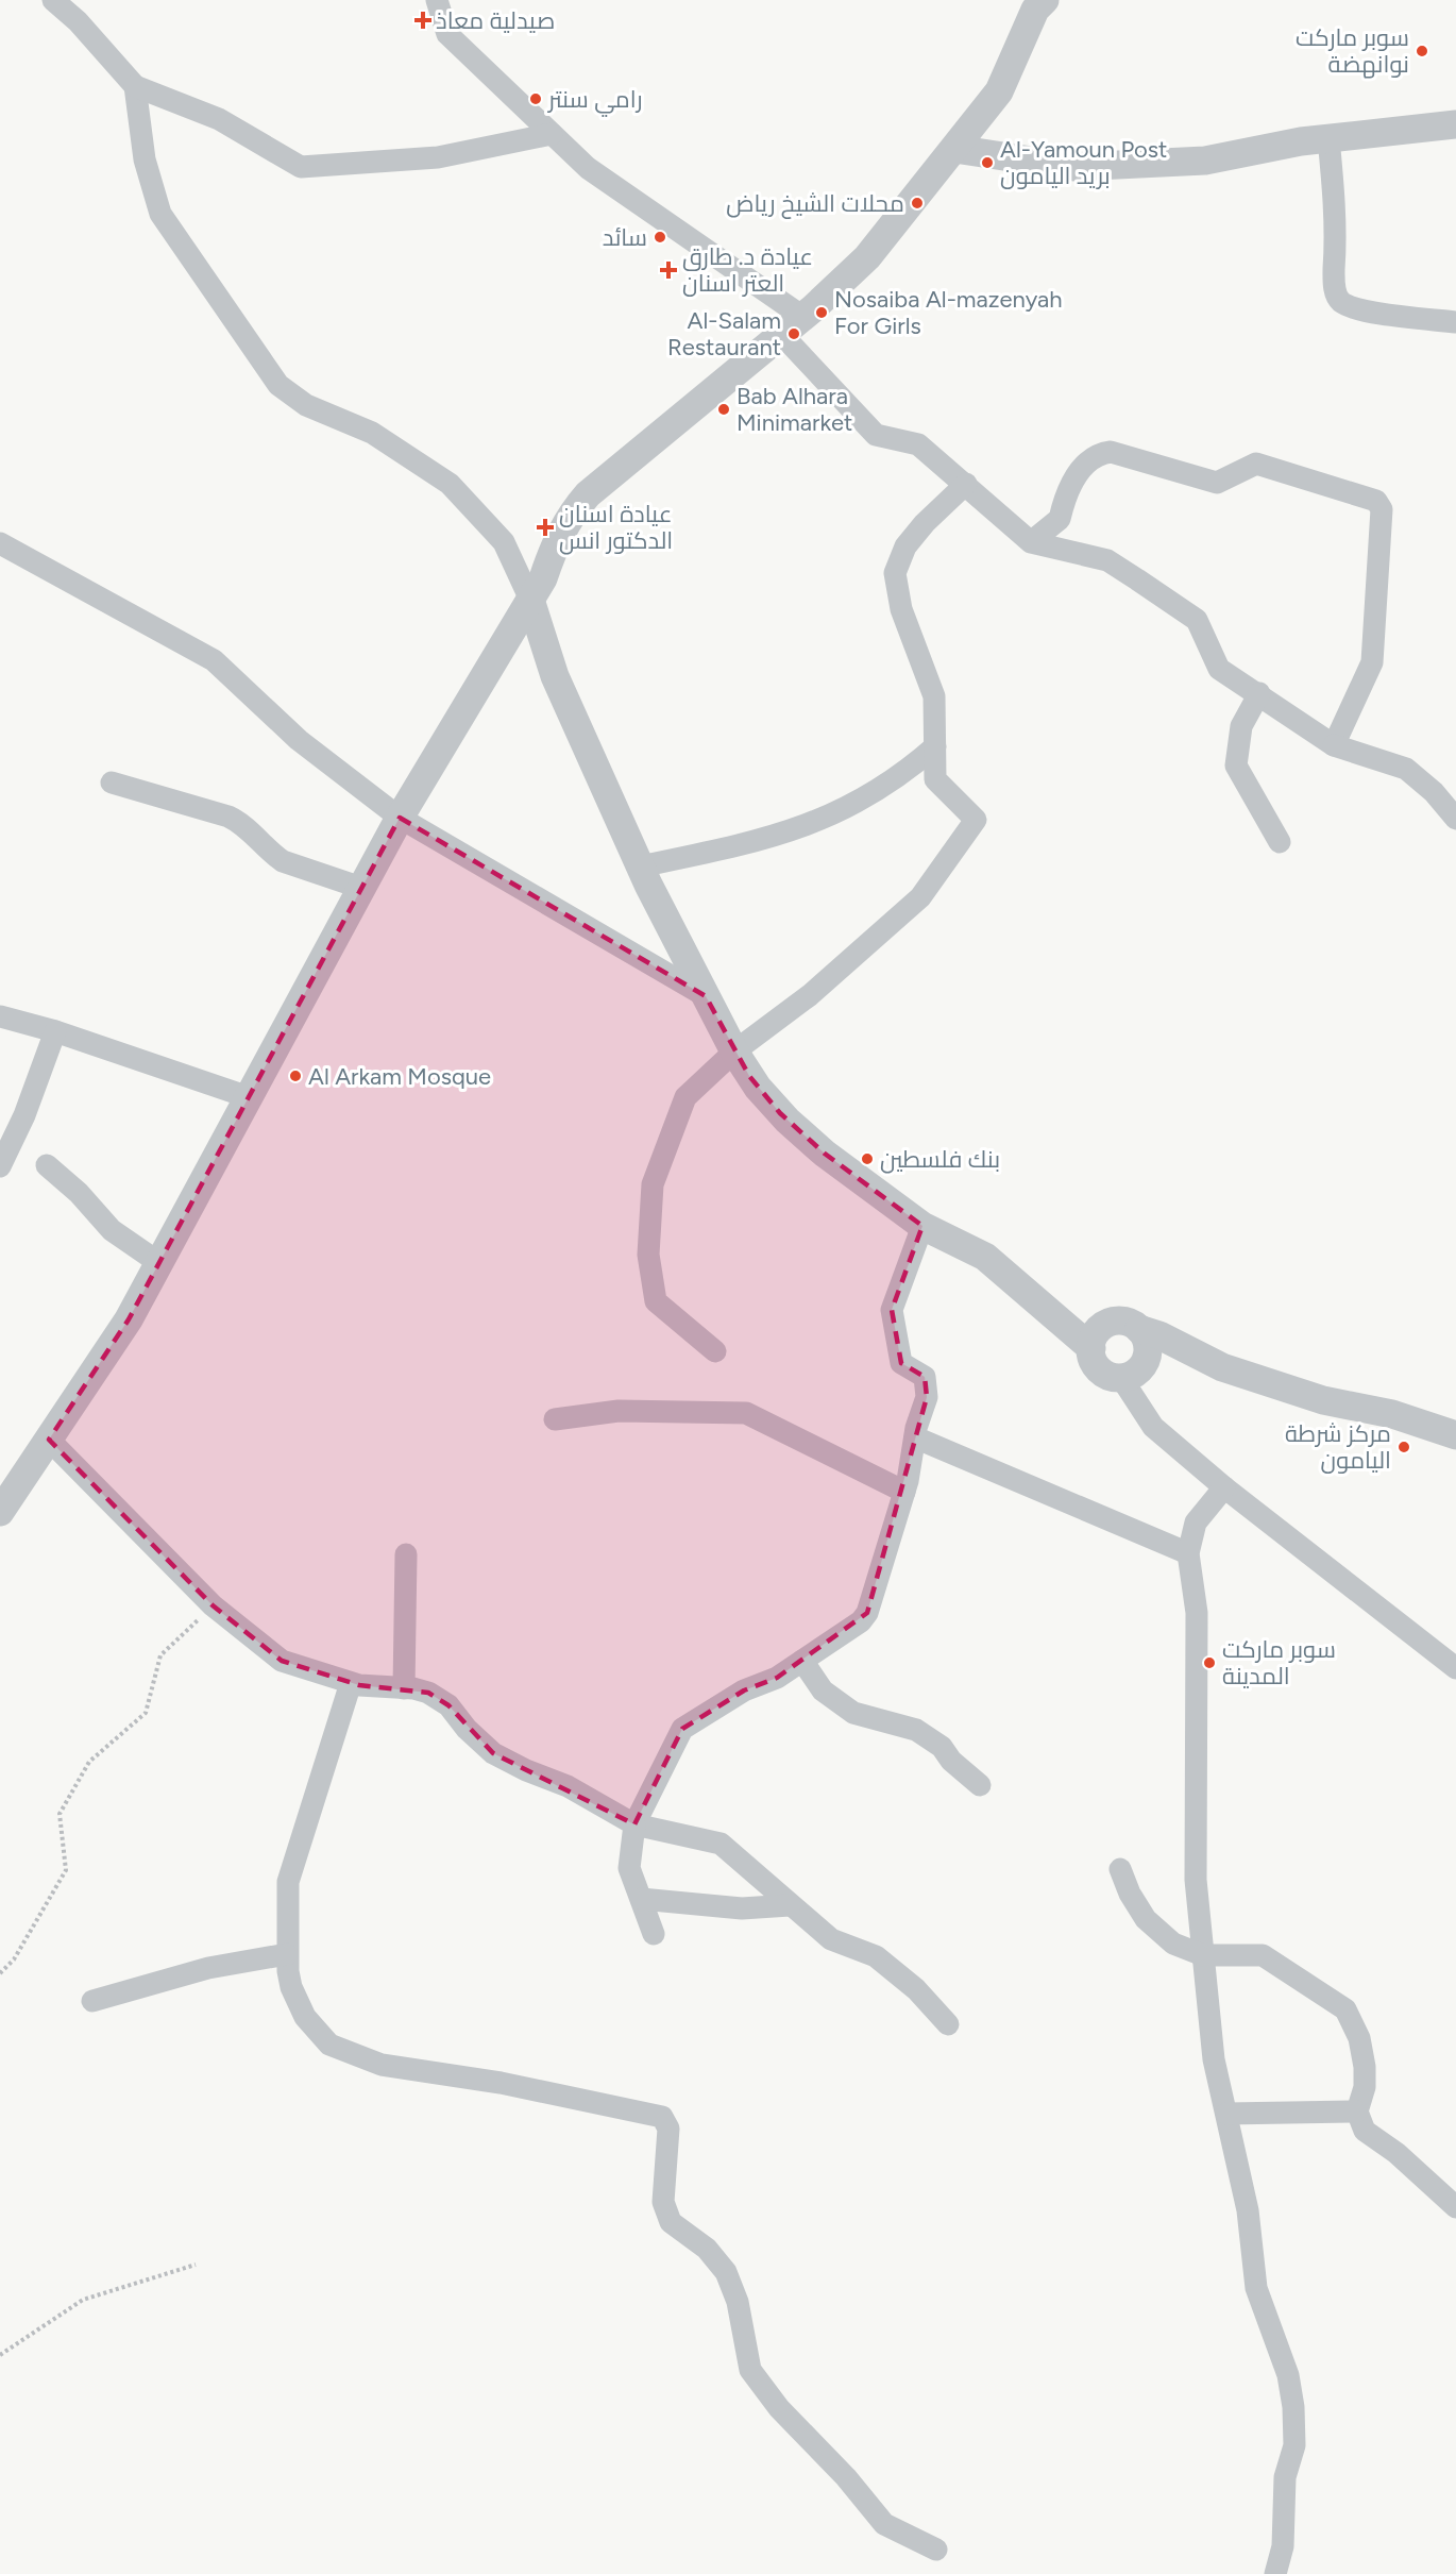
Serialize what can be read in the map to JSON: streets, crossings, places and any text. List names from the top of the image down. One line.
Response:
{"places":{"health":["صيدلية معاذ","عيادة د. طارق العتر اسنان","عيادة اسنان الدكتور انس"],"other":["سوبر ماركت نوانهضة","رامي سنتر","Al-Yamoun Post بريد اليامون","محلات الشيخ رياض","سائد","Nosaiba Al-mazenyah For Girls","Al-Salam Restaurant","Bab Alhara Minimarket","Al Arkam Mosque","بنك فلسطين","مركز شرطة اليامون","سوبر ماركت المدينة"]}}
